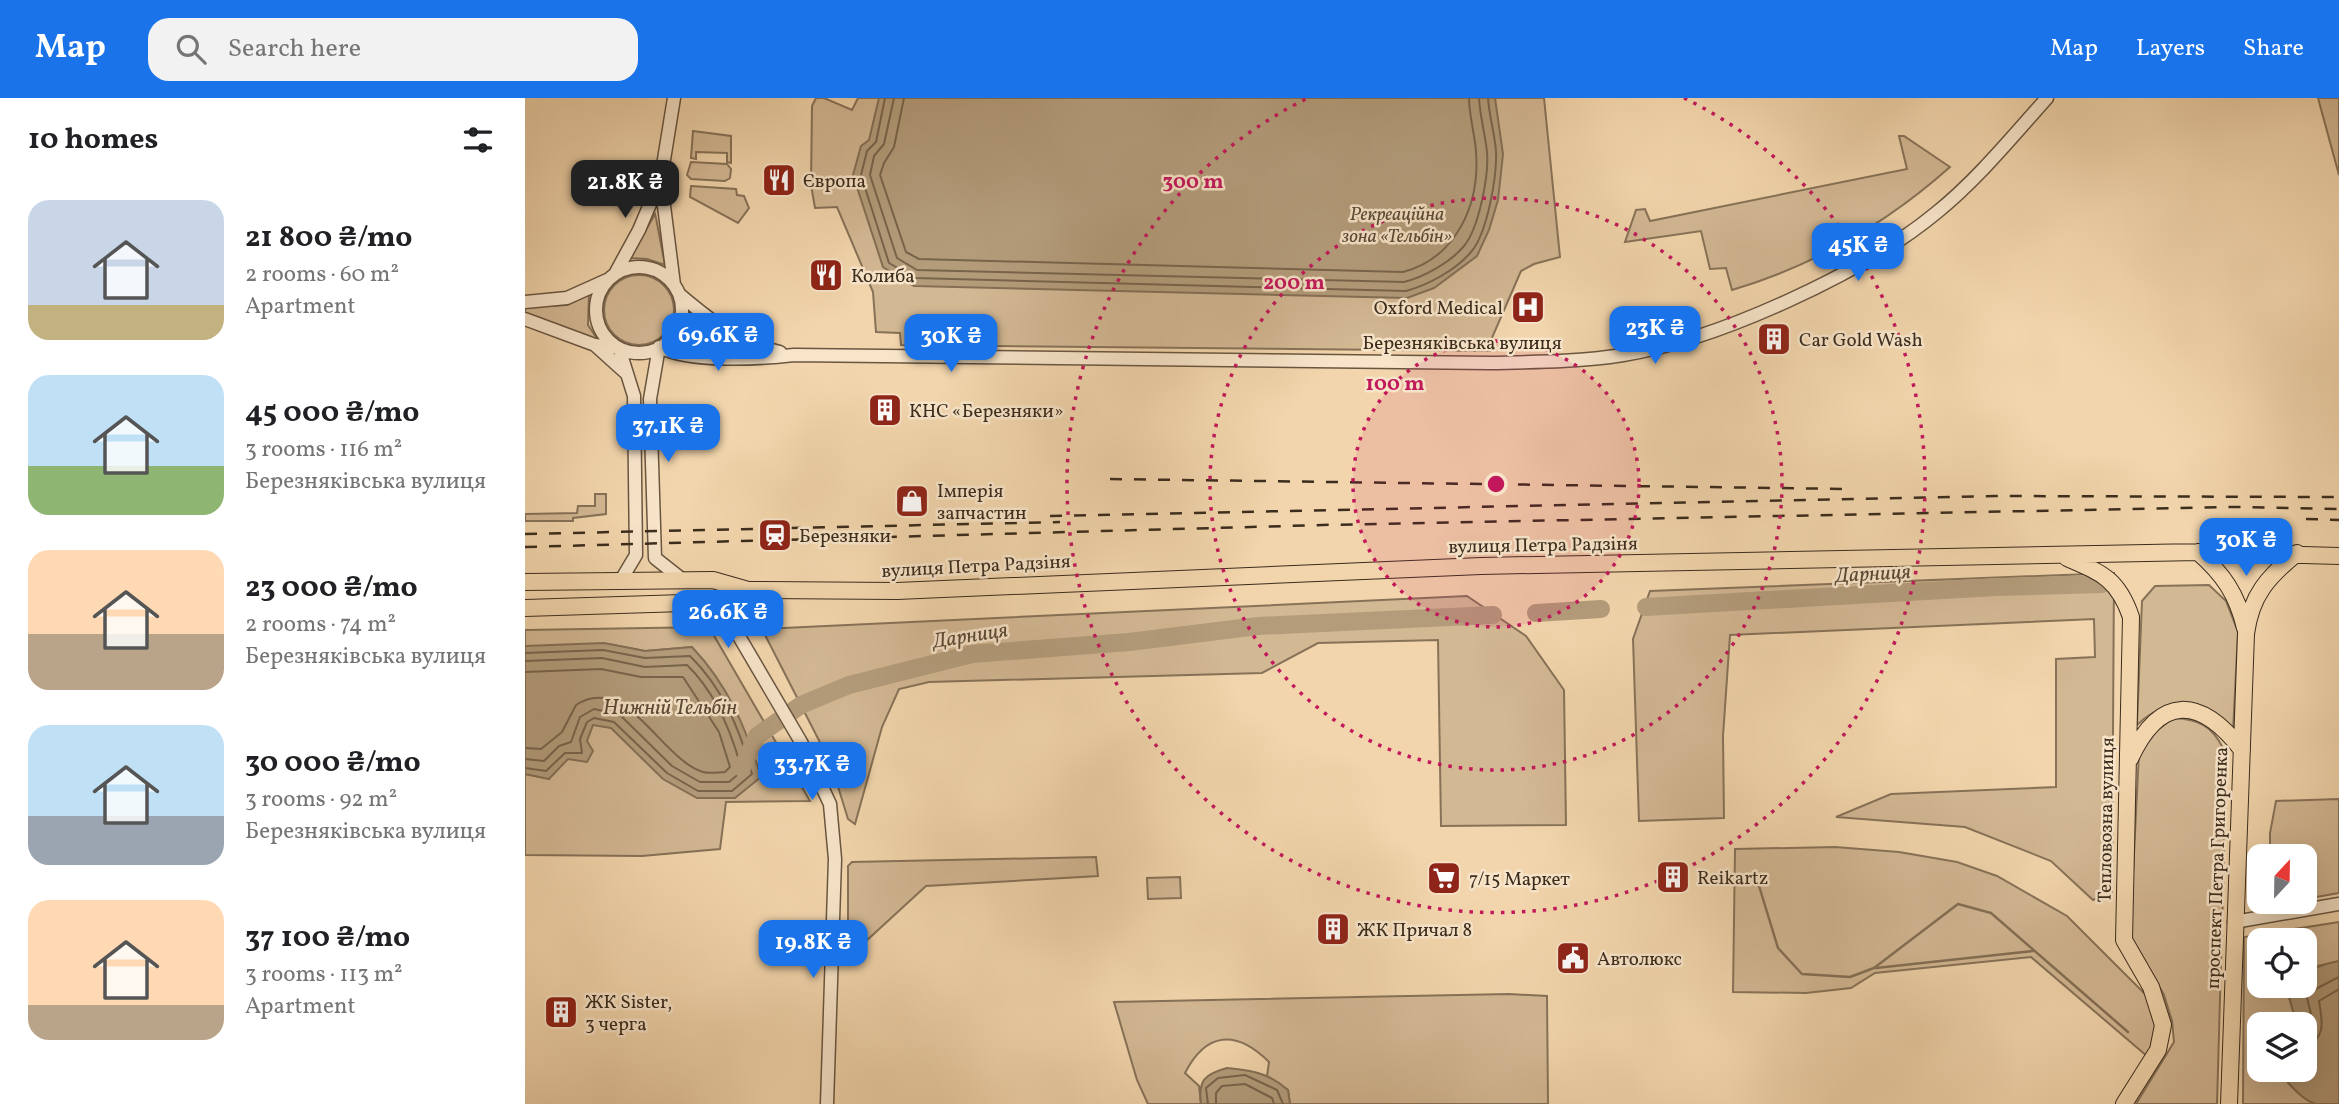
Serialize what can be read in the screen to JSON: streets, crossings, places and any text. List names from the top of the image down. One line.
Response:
{"streets":{"main road":["вулиця Петра Радзіня","Тепловозна вулиця","проспект Петра Григоренка"],"street":["Березняківська вулиця"]},"crossings":[["вулиця Петра Радзіня","Тепловозна вулиця"],["вулиця Петра Радзіня","проспект Петра Григоренка"]],"water":["Дарниця","Нижній Тельбін"],"parks":["Рекреаційна зона «Тельбін»"],"places":{"restaurant":["Європа","Колиба"],"hospital":["Oxford Medical"],"building":["Car Gold Wash","КНС «Березняки»","Reikartz","ЖК Причал 8","ЖК Sister, 3 черга"],"shop":["Імперія запчастин"],"station":["Березняки"],"supermarket":["7/15 Маркет"],"public building":["Автолюкс"]},"north":"top","page":{"header":"Map","search":"Search here","nav":["Map","Layers","Share"],"heading":"10 homes","price":["21.8K ₴","45K ₴","23K ₴","69.6K ₴","30K ₴","37.1K ₴","30K ₴","26.6K ₴","33.7K ₴","19.8K ₴"],"list":[{"name":"21 800 ₴/mo","note":"2 rooms · 60 m² · Apartment"},{"name":"45 000 ₴/mo","note":"3 rooms · 116 m² · Березняківська вулиця"},{"name":"23 000 ₴/mo","note":"2 rooms · 74 m² · Березняківська вулиця"},{"name":"30 000 ₴/mo","note":"3 rooms · 92 m² · Березняківська вулиця"},{"name":"37 100 ₴/mo","note":"3 rooms · 113 m² · Apartment"}]},"rings":["300 m","200 m","100 m"]}
